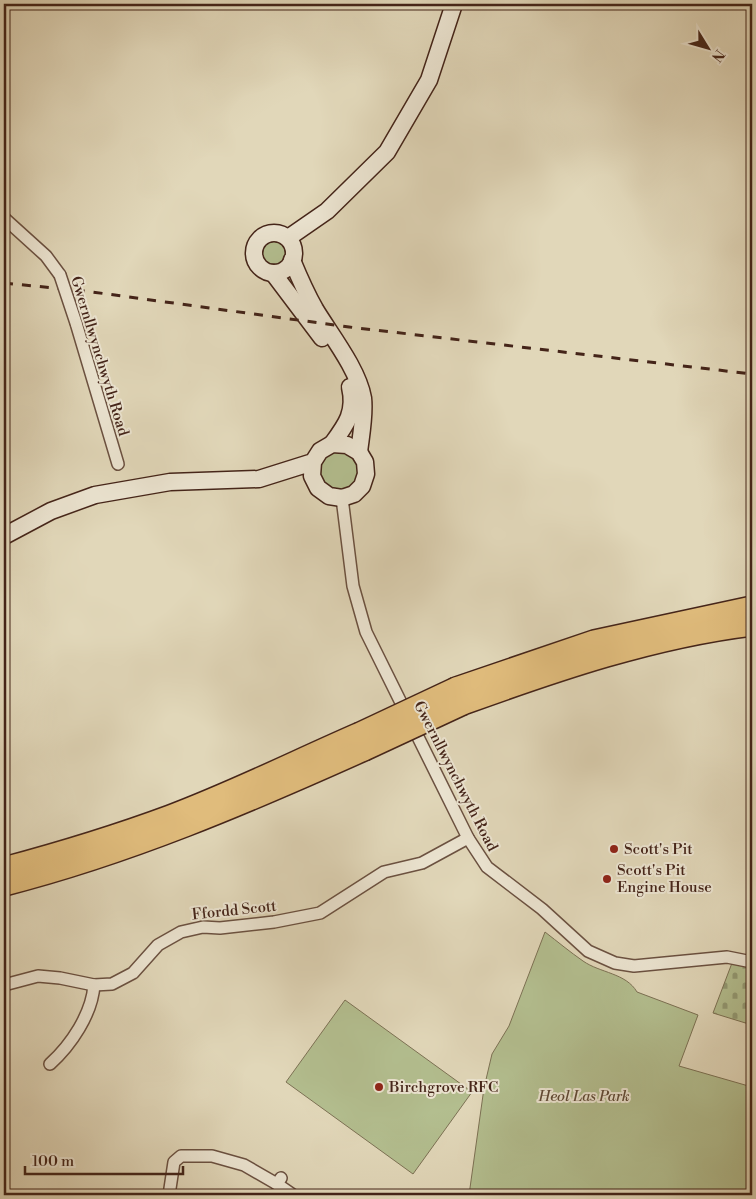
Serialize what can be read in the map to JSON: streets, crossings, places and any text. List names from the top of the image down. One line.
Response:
{"streets":{"street":["Gwernllwynchwyth Road","Ffordd Scott"]},"crossings":[["Gwernllwynchwyth Road","Ffordd Scott"]],"parks":["Heol Las Park"],"places":["Scott's Pit","Scott's Pit Engine House","Birchgrove RFC"],"scale_bar":"100 m","north":"bottom right"}
